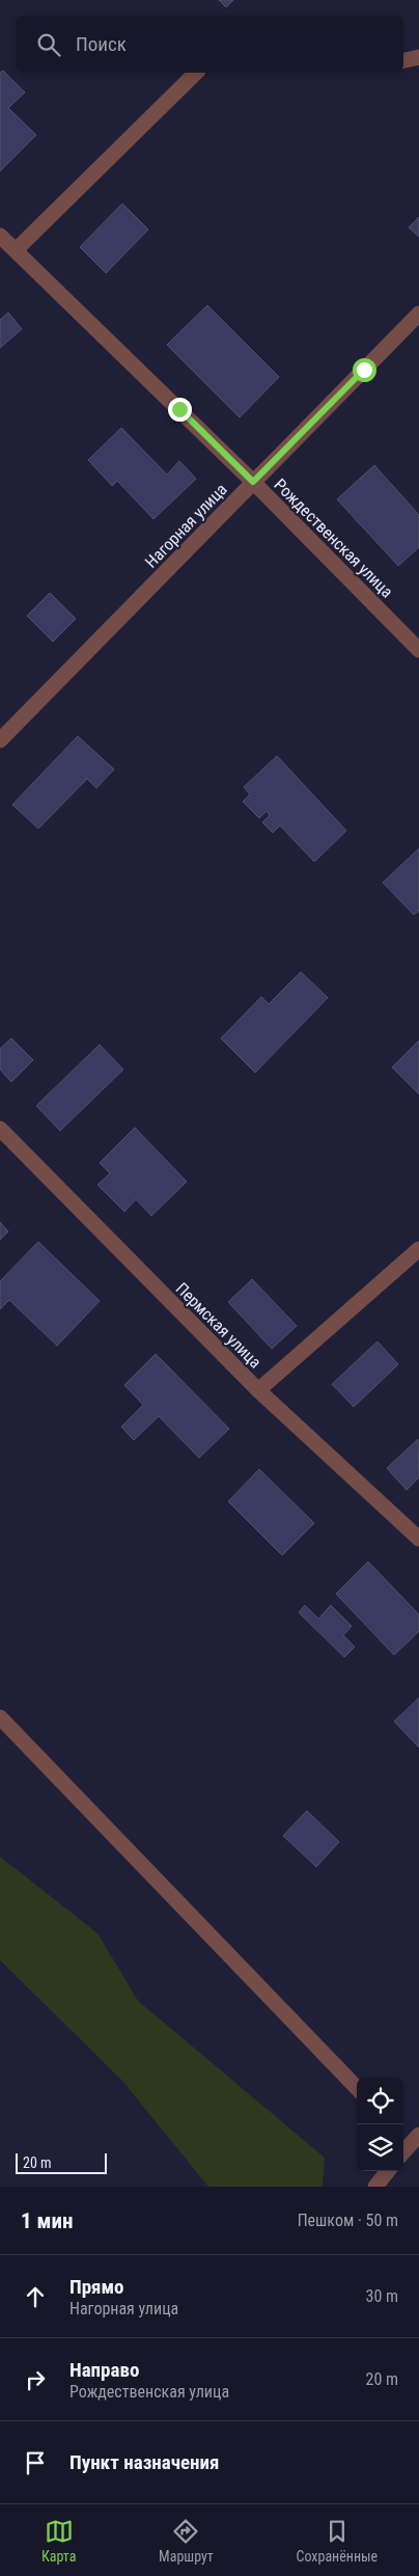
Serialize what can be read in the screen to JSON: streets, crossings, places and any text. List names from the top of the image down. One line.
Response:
{"streets":{"street":["Нагорная улица","Рождественская улица","Пермская улица"]},"crossings":[["Нагорная улица","Рождественская улица"]],"scale_bar":"20 m","page":{"search":"Поиск","scale":"20 m","heading":["1 мин","Пешком · 50 m"],"list":[["Прямо","Нагорная улица","30 m"],["Направо","Рождественская улица","20 m"],"Пункт назначения"],"nav":["Карта","Маршрут","Сохранённые"]}}
